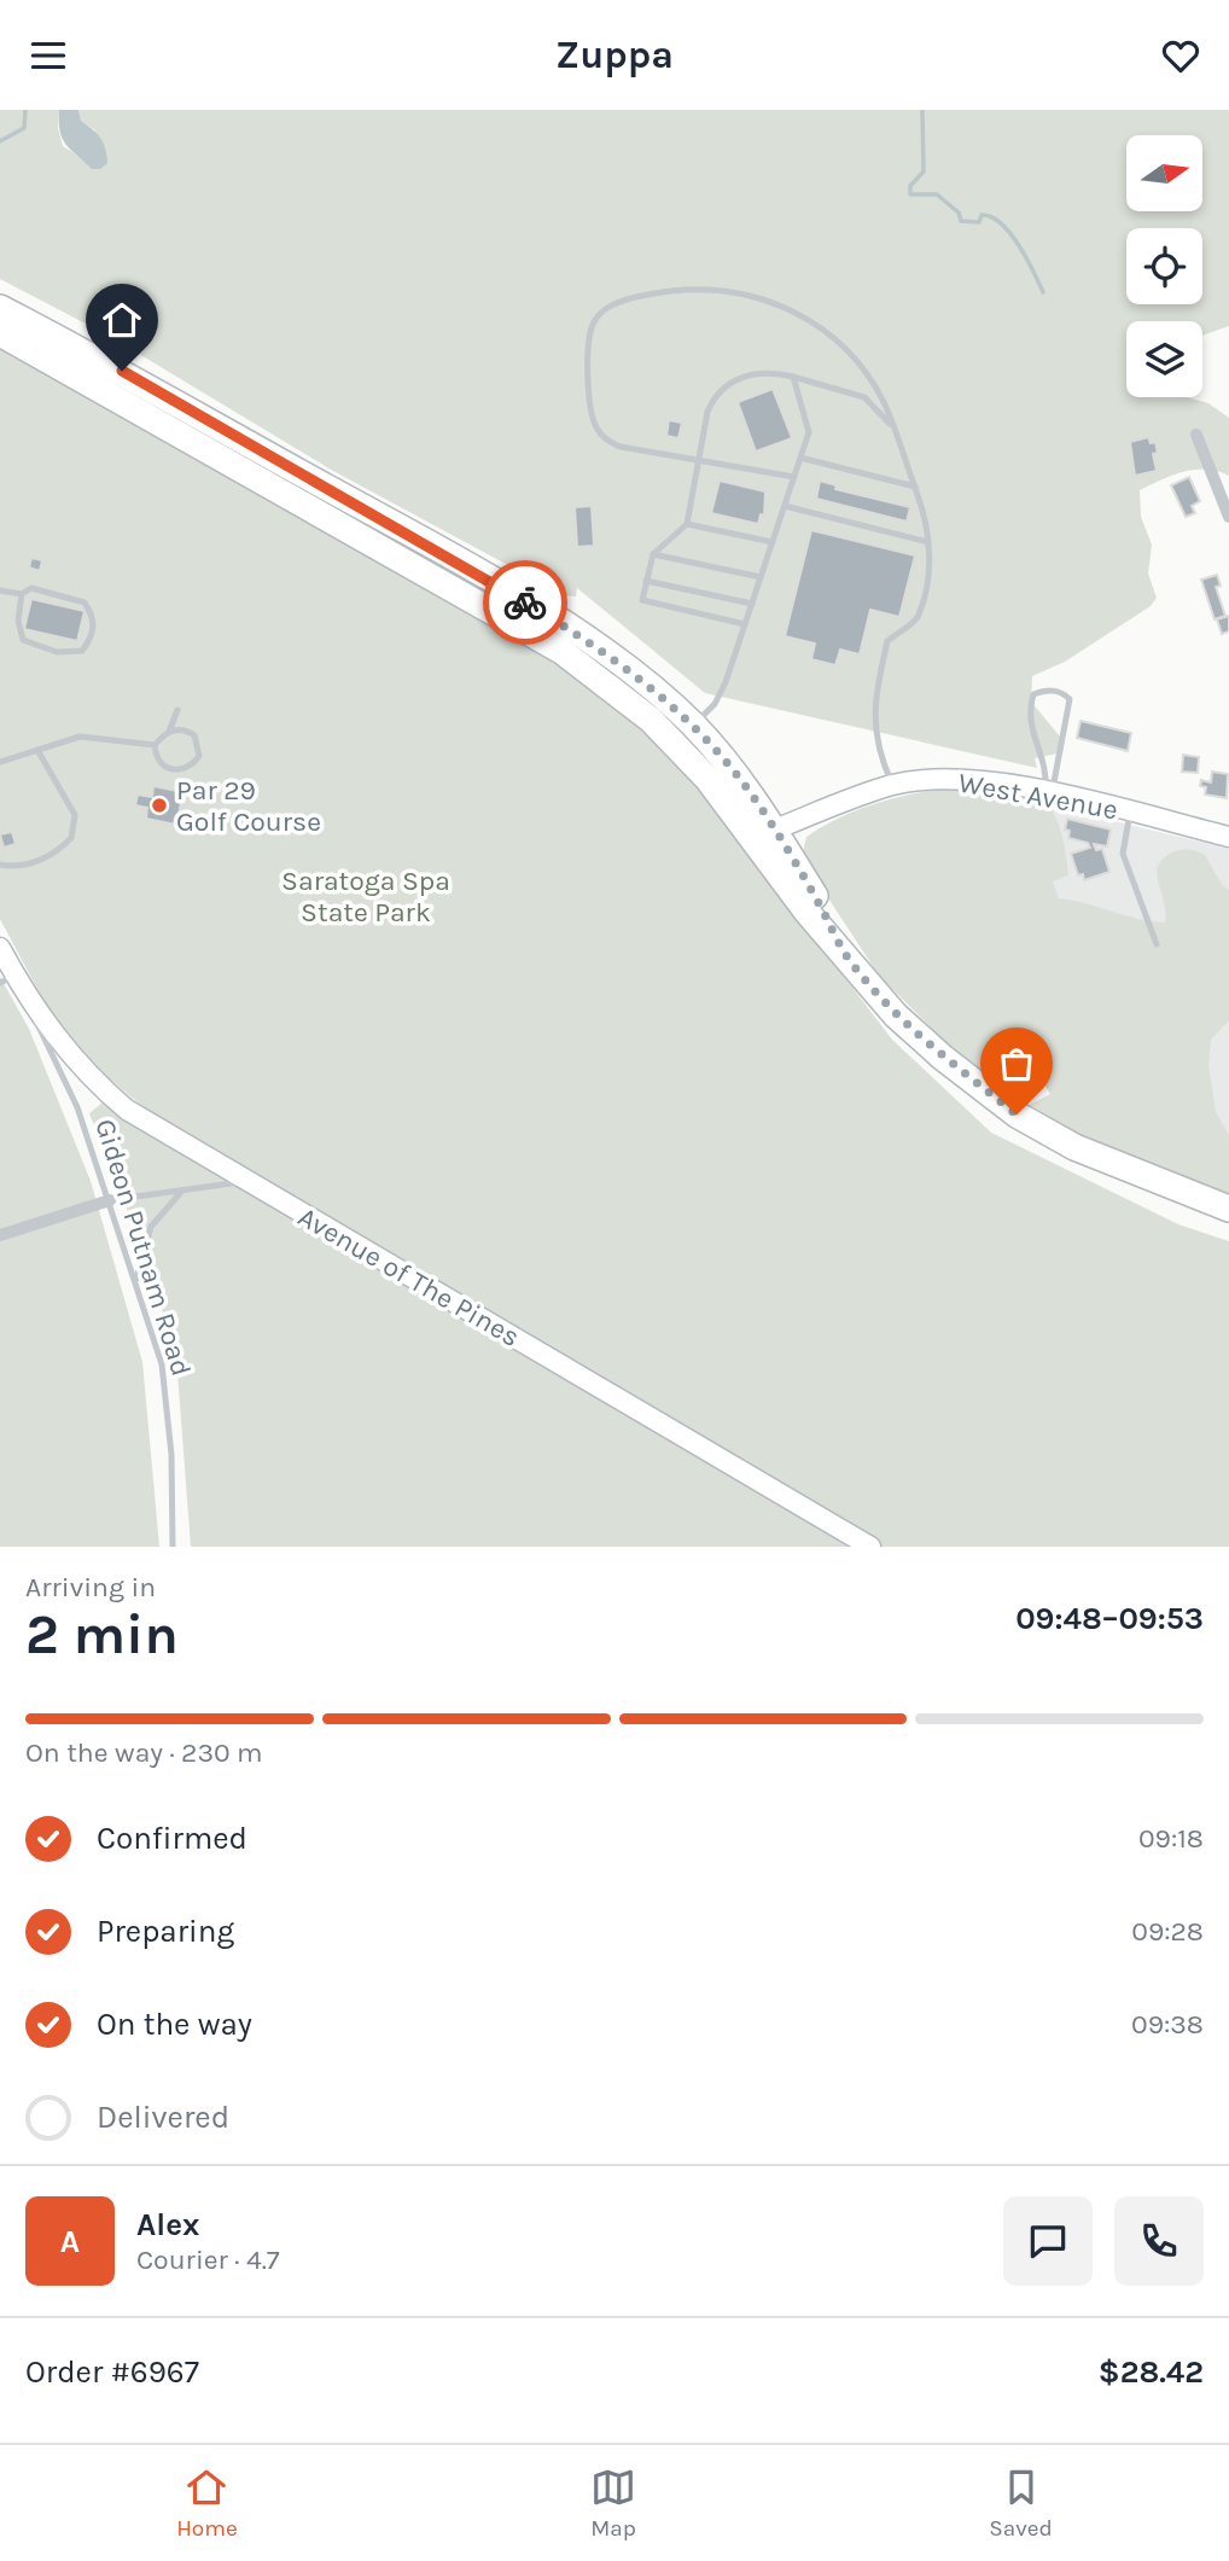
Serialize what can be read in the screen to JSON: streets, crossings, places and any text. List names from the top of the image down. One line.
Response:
{"streets":{"street":["West Avenue","Avenue of The Pines"],"lane":["Gideon Putnam Road"]},"crossings":[["Gideon Putnam Road","Avenue of The Pines"]],"parks":["Saratoga Spa State Park"],"places":["Par 29 Golf Course"],"north":"right","page":{"header":"Zuppa","heading":["2 min","Arriving in","09:48–09:53"],"panel":["Alex","Courier · 4.7","Order #6967","$28.42"],"bar":"On the way · 230 m","list":[["Confirmed","09:18"],["Preparing","09:28"],["On the way","09:38"],"Delivered"],"round":"A","tabs":["Home","Map","Saved"]}}
